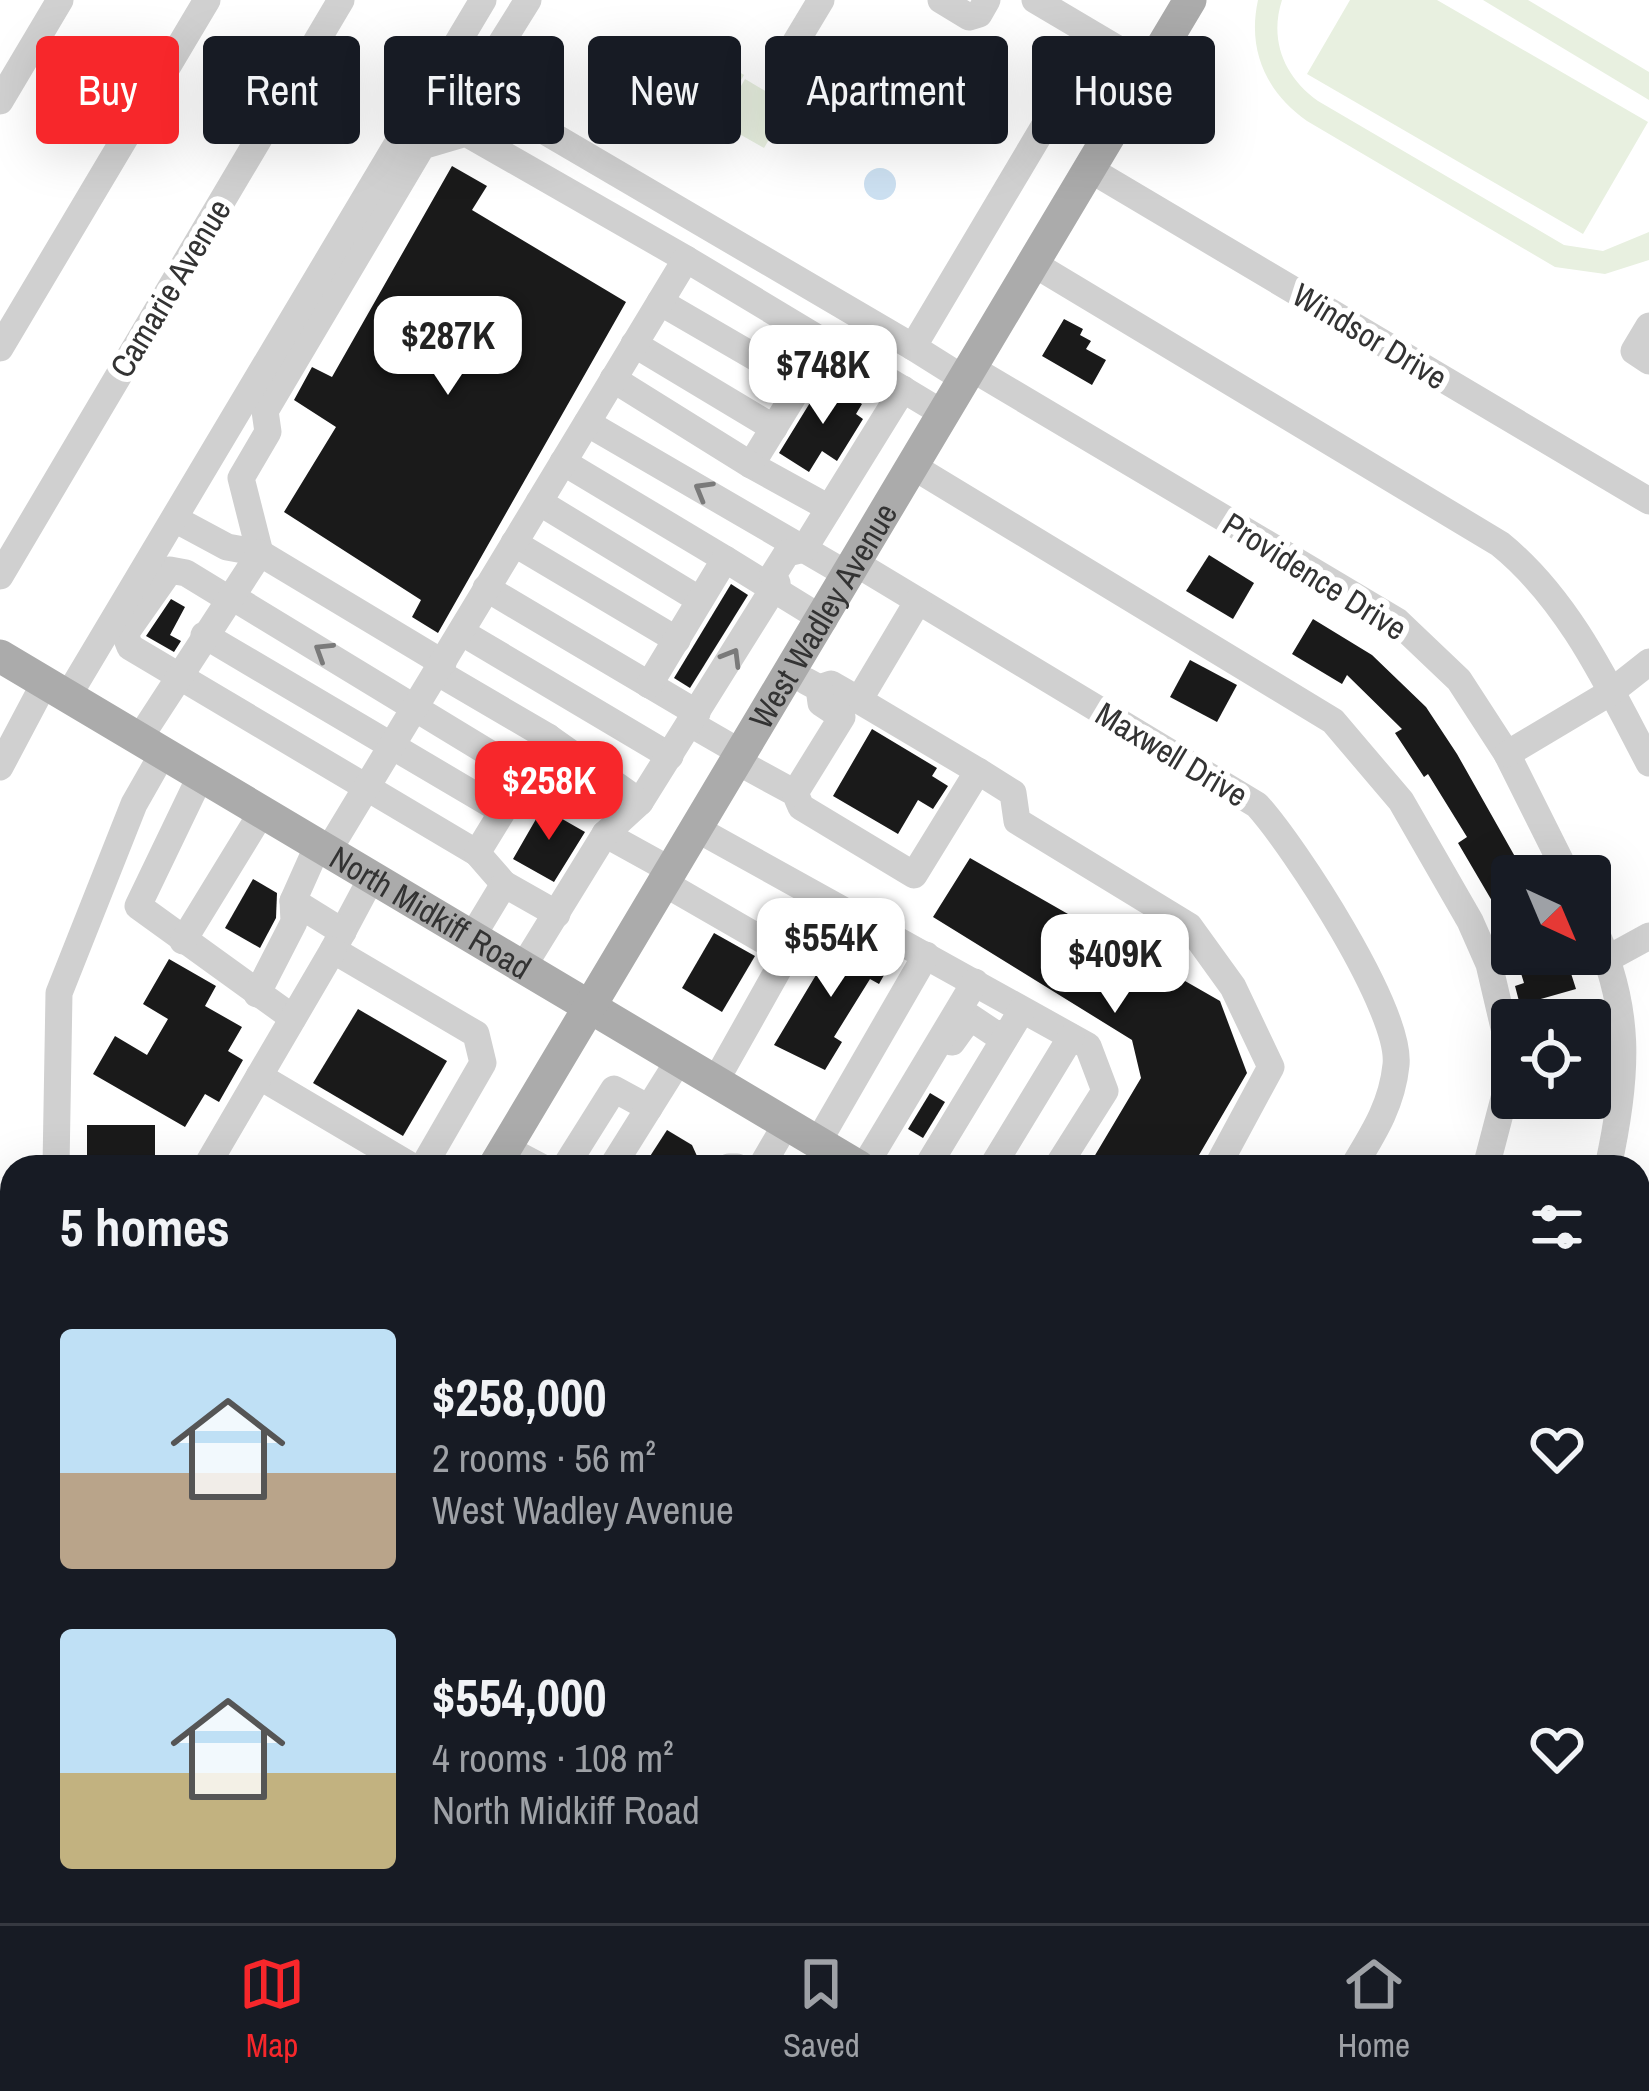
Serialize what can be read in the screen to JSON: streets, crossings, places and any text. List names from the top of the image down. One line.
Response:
{"streets":{"main road":["West Wadley Avenue","North Midkiff Road"],"street":["Camarie Avenue","Windsor Drive","Providence Drive","Maxwell Drive"]},"crossings":[["Windsor Drive","West Wadley Avenue"],["Providence Drive","West Wadley Avenue"],["West Wadley Avenue","Maxwell Drive"],["West Wadley Avenue","North Midkiff Road"]],"north":"bottom right","page":{"chip":["Buy","Rent","Filters","New","Apartment","House"],"price":["$287K","$748K","$258K","$554K","$409K"],"heading":"5 homes","list":[{"name":"$258,000","note":"2 rooms · 56 m² · West Wadley Avenue"},{"name":"$554,000","note":"4 rooms · 108 m² · North Midkiff Road"}],"tabs":["Map","Saved","Home"]}}
